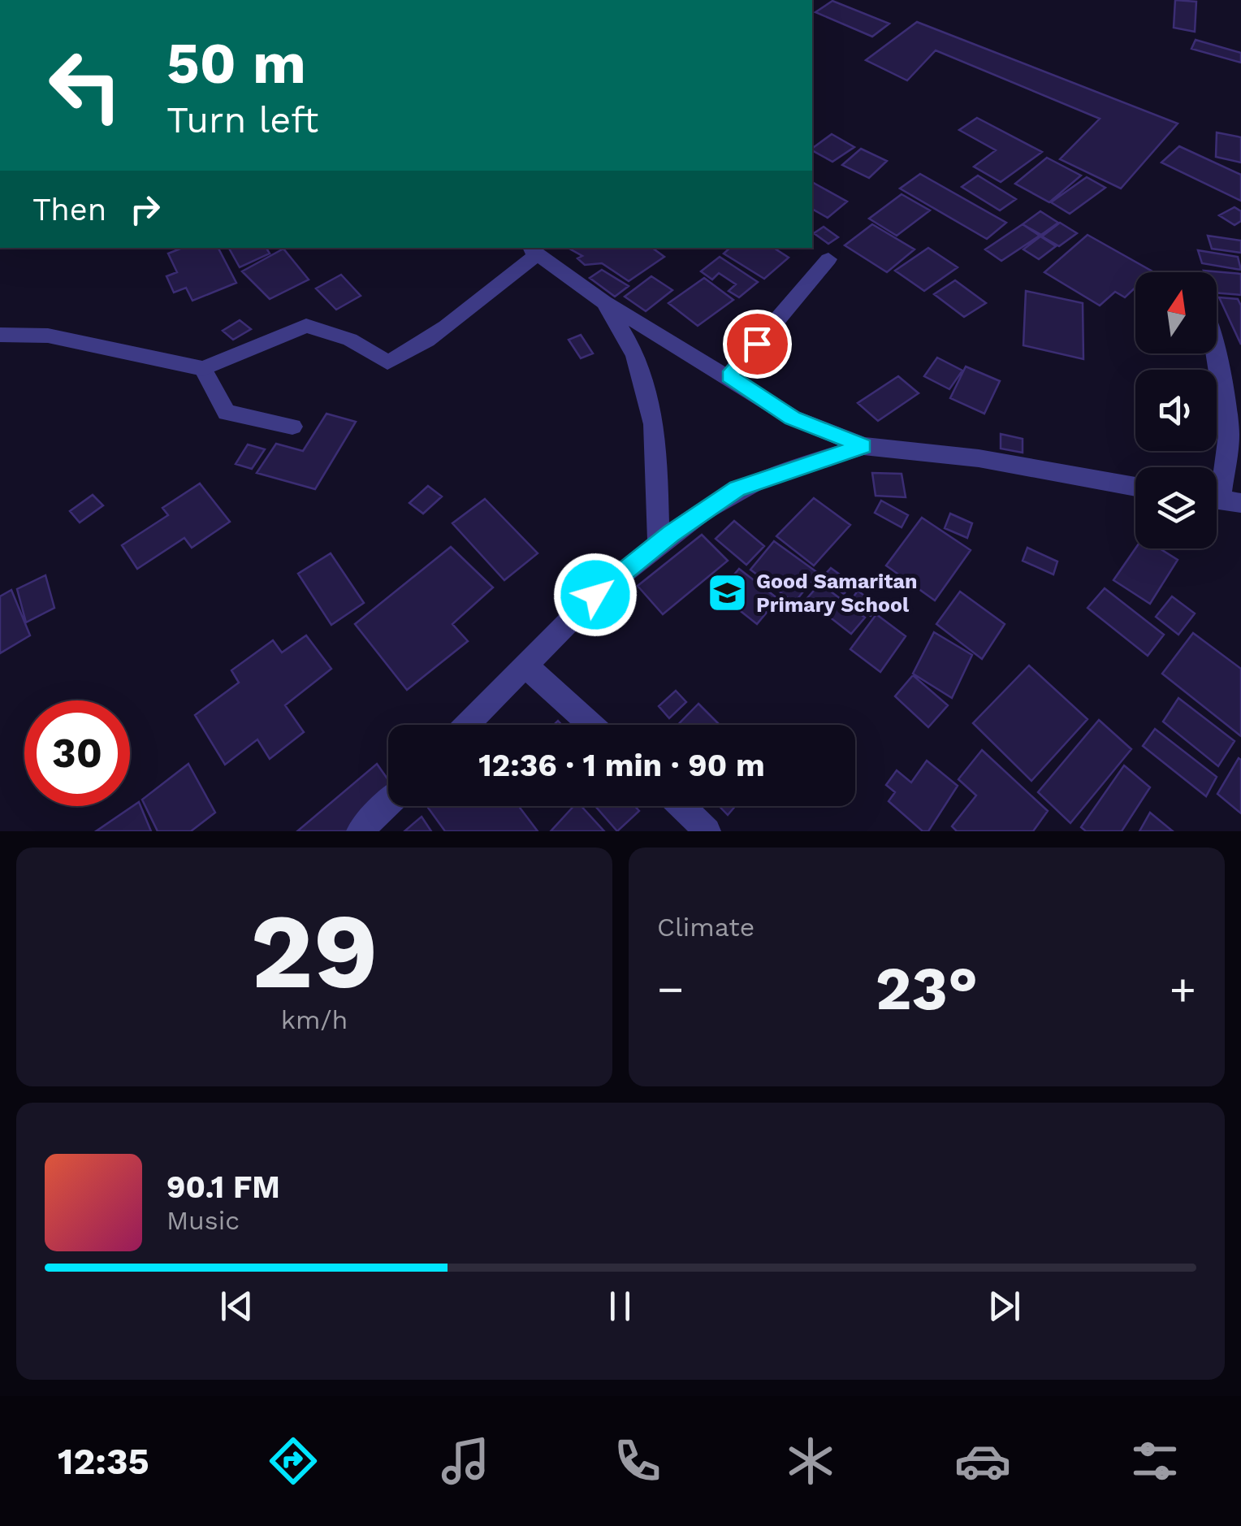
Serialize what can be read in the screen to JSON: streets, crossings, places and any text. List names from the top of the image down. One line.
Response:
{"places":{"school or university":["Good Samaritan Primary School"]},"north":"top","page":{"turn":["50 m","Turn left"],"then":"Then","limit":"30","trip":"12:36 · 1 min · 90 m","tile":[["29","km/h"],"Climate"],"heat":["−","23°","+"],"song":["90.1 FM","Music"],"tabs":"12:35"}}
